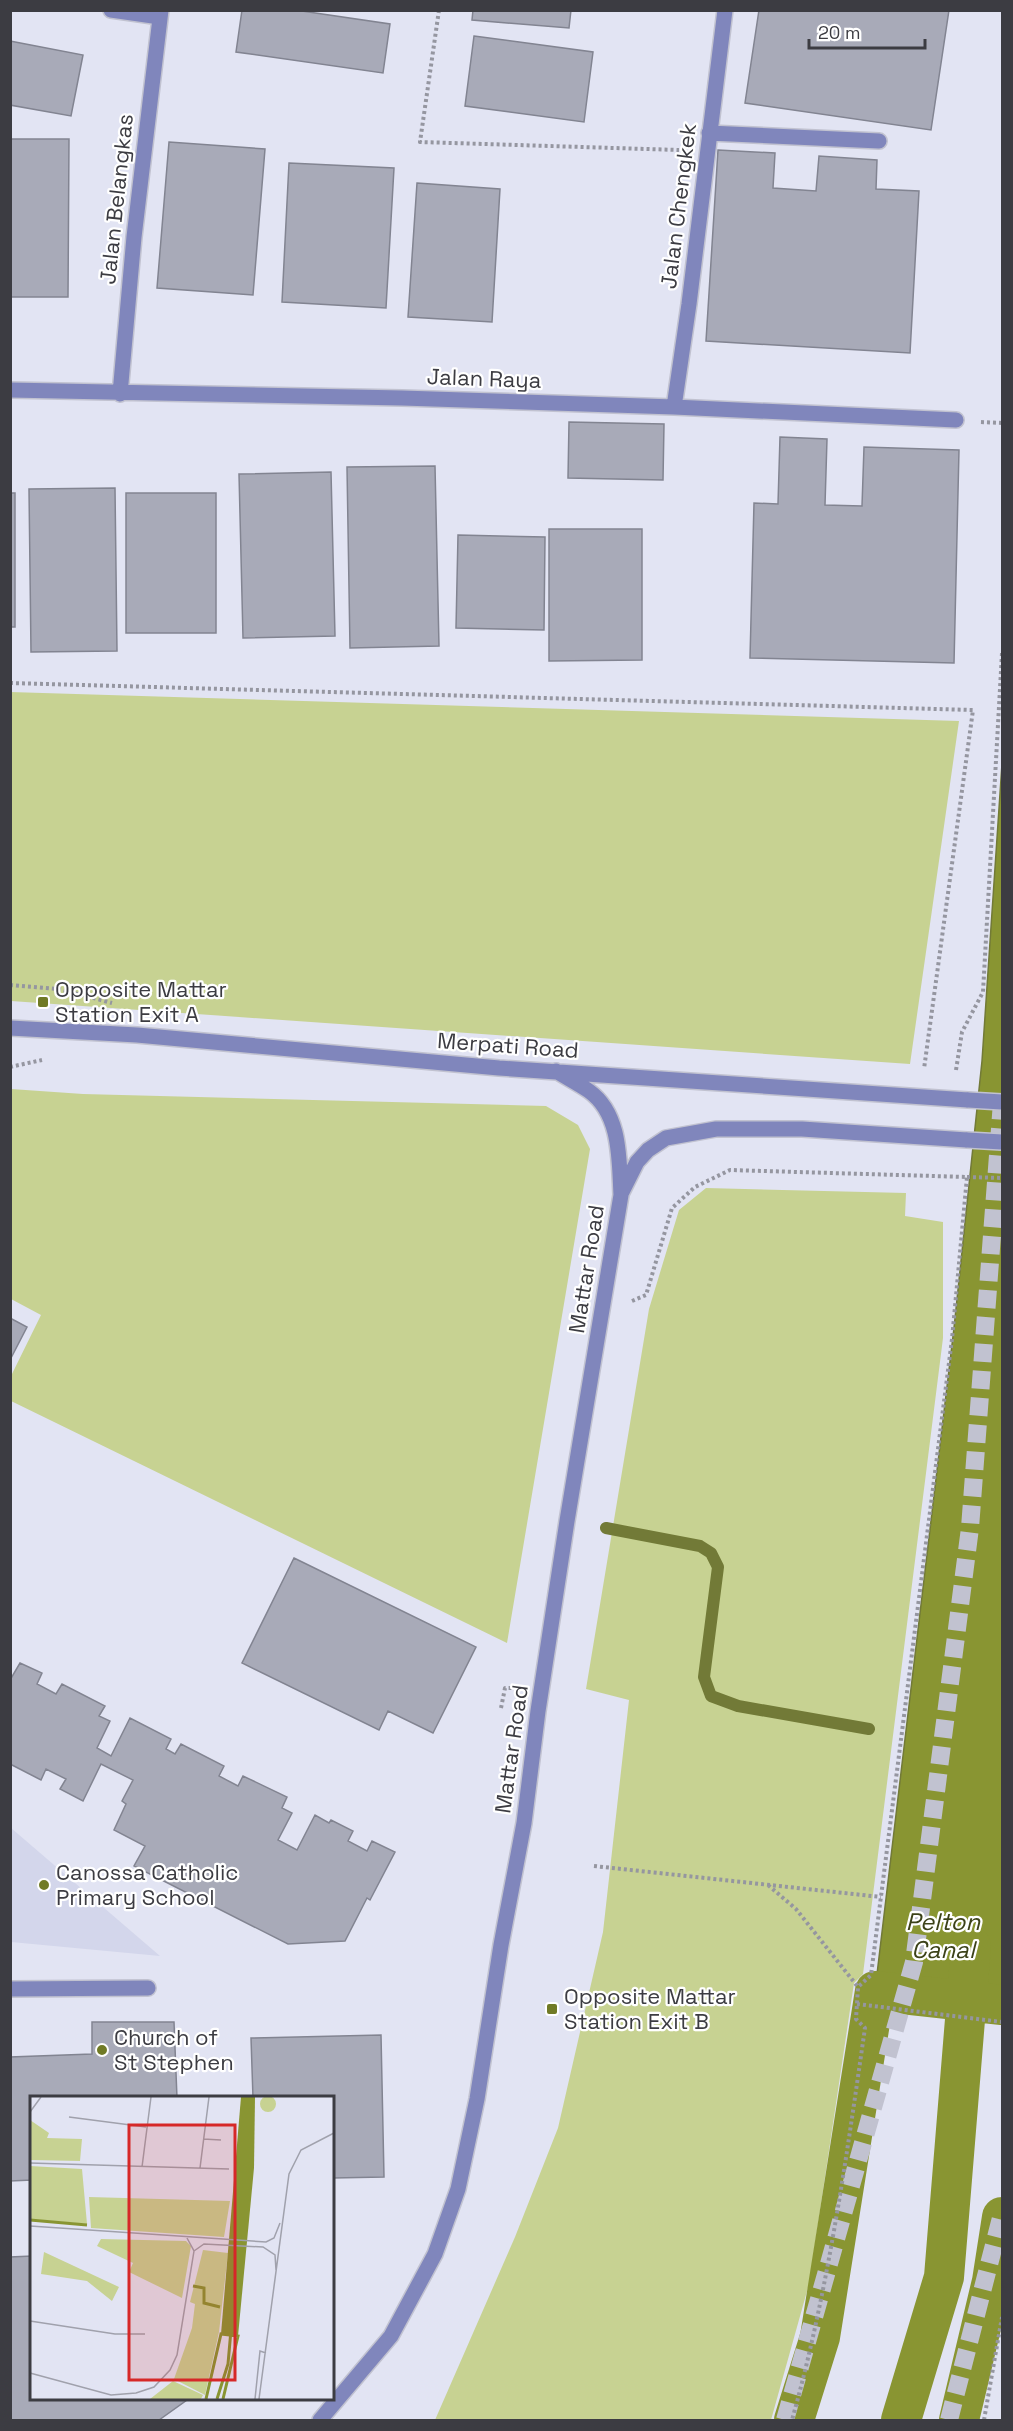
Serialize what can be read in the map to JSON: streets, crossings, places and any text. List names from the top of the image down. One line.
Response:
{"streets":{"street":["Jalan Belangkas","Jalan Chengkek","Jalan Raya","Merpati Road","Mattar Road"]},"crossings":[["Jalan Belangkas","Jalan Raya"],["Jalan Chengkek","Jalan Raya"],["Merpati Road","Mattar Road"]],"water":["Pelton Canal"],"places":{"transit":["Opposite Mattar Station Exit A","Opposite Mattar Station Exit B"],"other":["Canossa Catholic Primary School","Church of St Stephen"]},"scale_bar":"20 m"}
